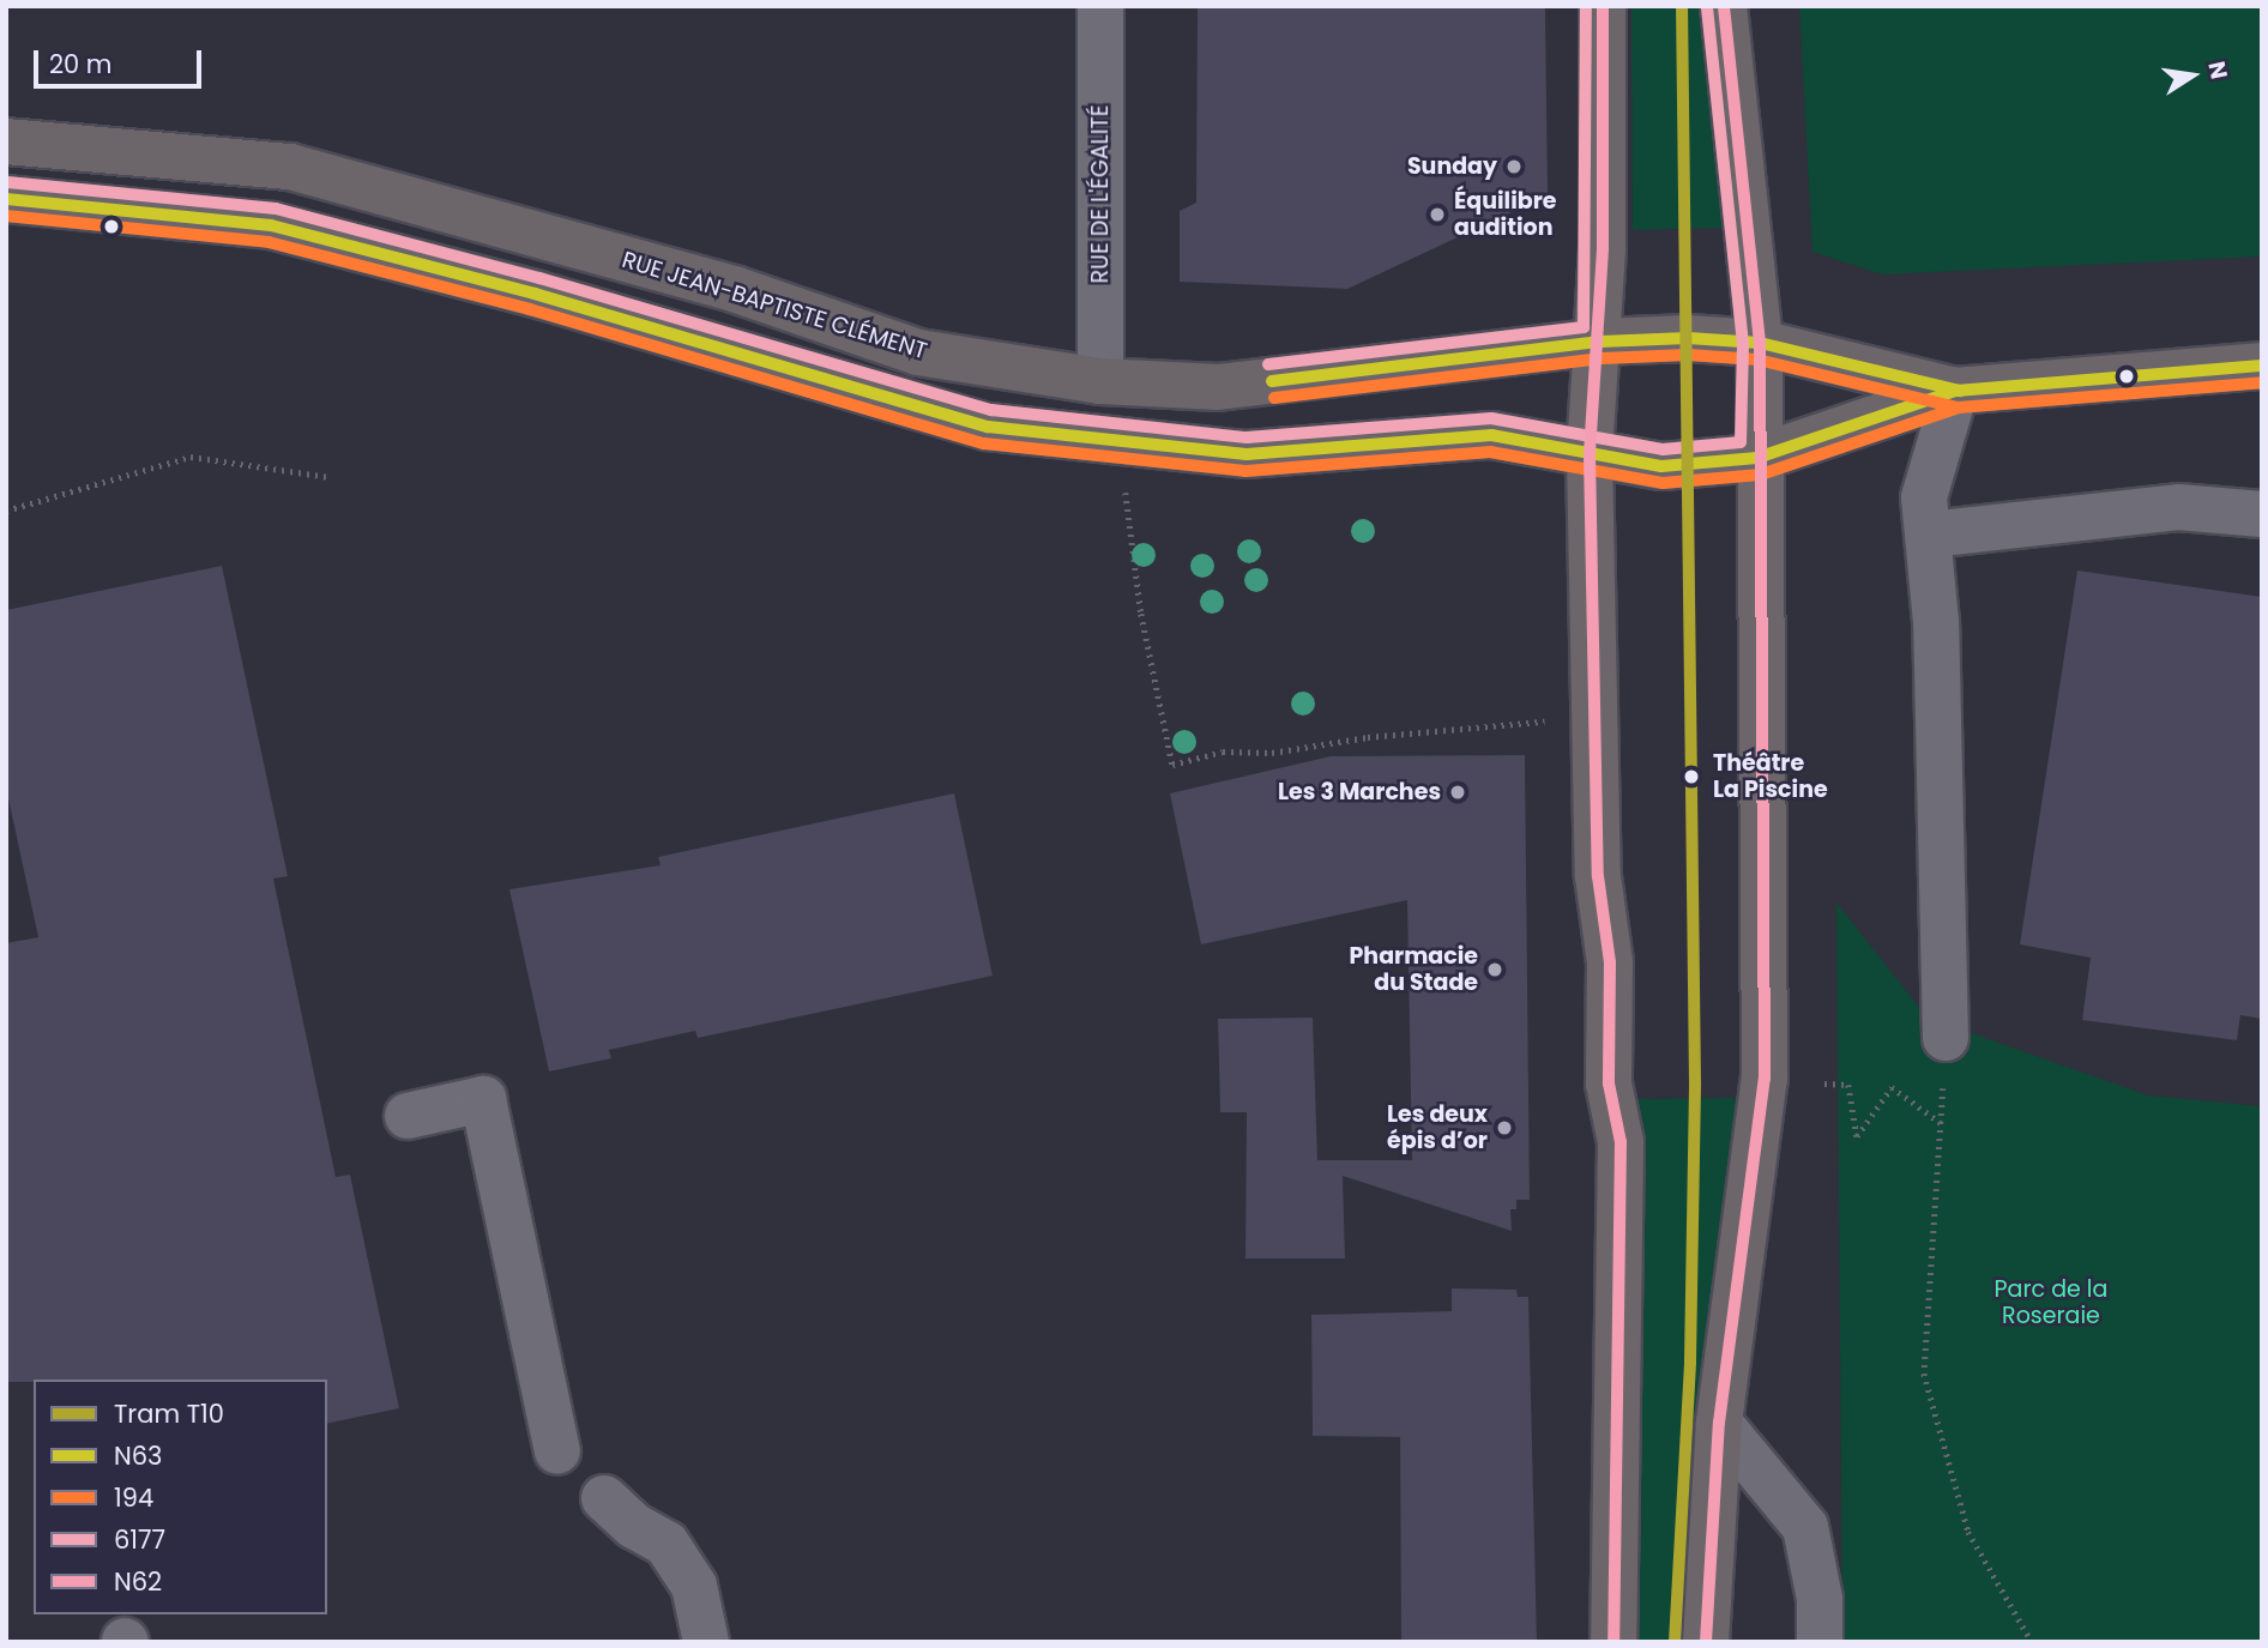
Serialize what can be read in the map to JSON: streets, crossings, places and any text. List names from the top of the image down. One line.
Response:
{"streets":{"main road":["RUE JEAN-BAPTISTE CLÉMENT"],"street":["RUE DE L'ÉGALITÉ"]},"crossings":[["RUE DE L'ÉGALITÉ","RUE JEAN-BAPTISTE CLÉMENT"]],"parks":["Parc de la Roseraie"],"places":["Sunday","Équilibre audition","Théâtre La Piscine","Les 3 Marches","Pharmacie du Stade","Les deux épis d’or"],"lines":["tram line T10","transit line 6177","transit line N62","transit line N63","transit line 194"],"legend":["Tram T10","N63","194","6177","N62"],"scale_bar":"20 m","north":"right"}
